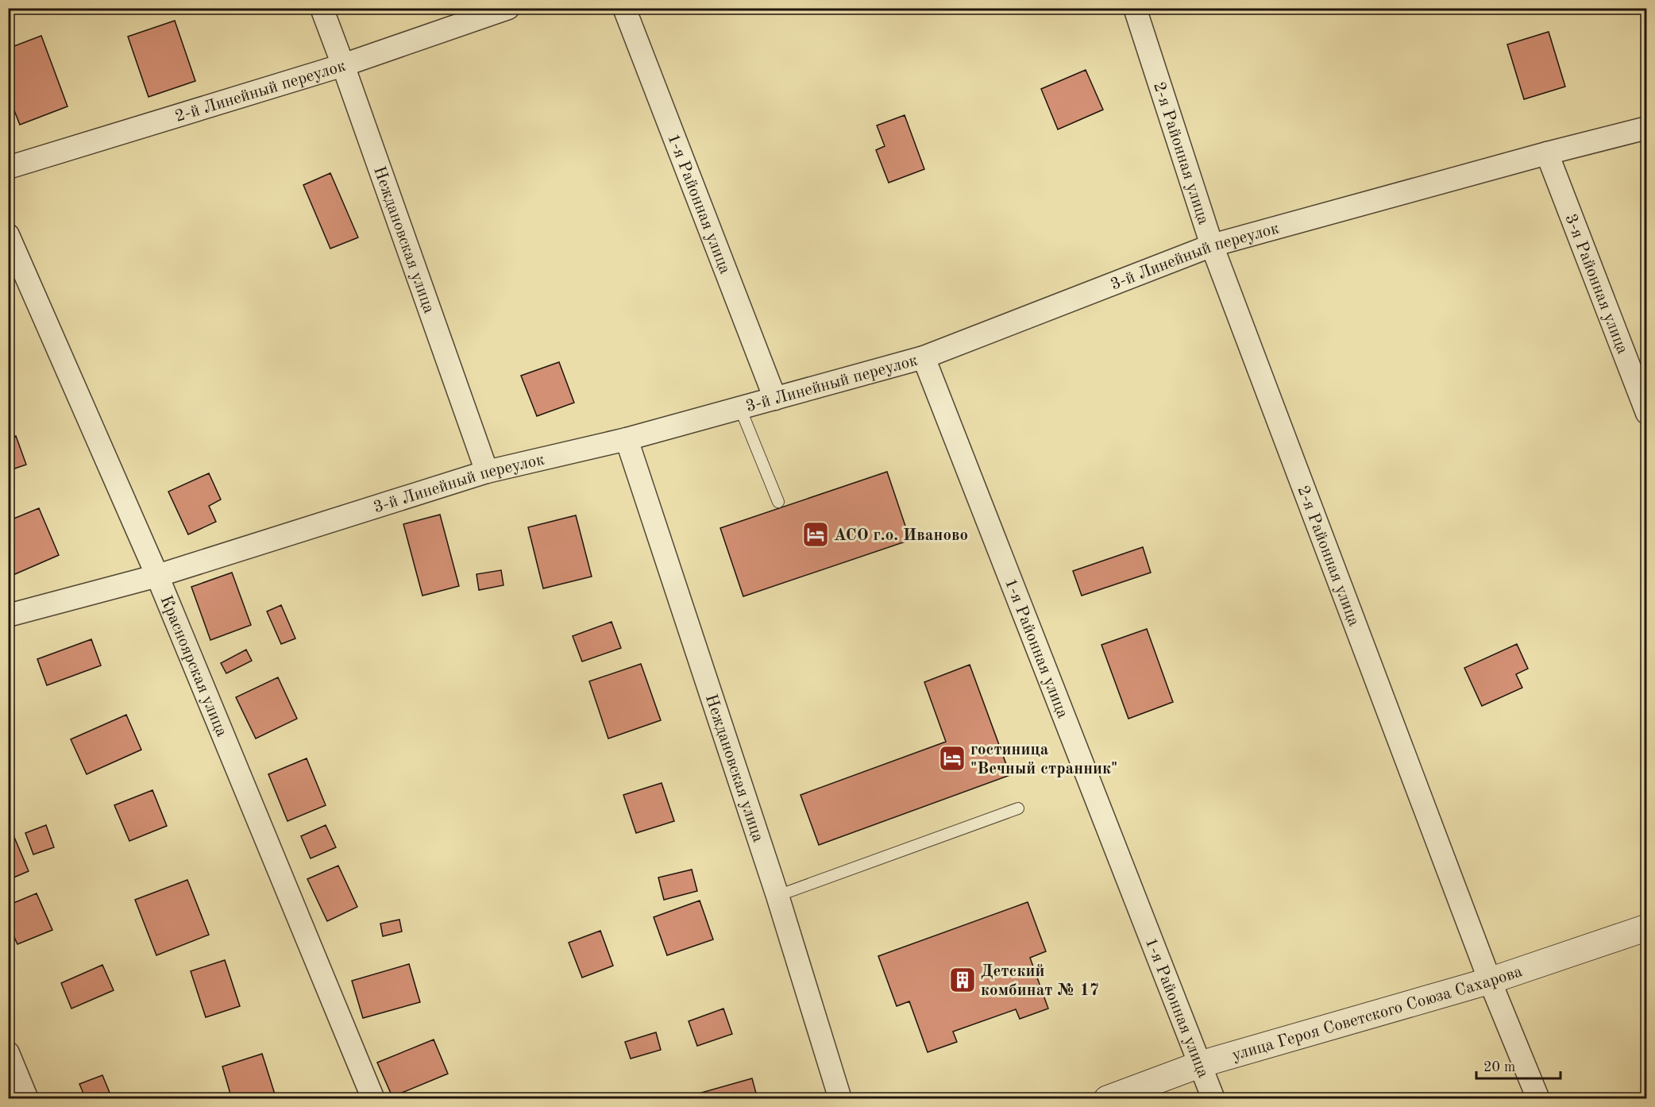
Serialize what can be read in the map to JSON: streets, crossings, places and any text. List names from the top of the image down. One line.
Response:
{"streets":{"street":["2-й Линейный переулок","2-я Районная улица","1-я Районная улица","Неждановская улица","3-й Линейный переулок","3-я Районная улица","Красноярская улица","улица Героя Советского Союза Сахарова"]},"crossings":[["2-й Линейный переулок","Неждановская улица"],["2-я Районная улица","3-й Линейный переулок"],["2-я Районная улица","улица Героя Советского Союза Сахарова"],["1-я Районная улица","3-й Линейный переулок"],["1-я Районная улица","улица Героя Советского Союза Сахарова"],["Неждановская улица","3-й Линейный переулок"],["3-й Линейный переулок","3-я Районная улица"],["3-й Линейный переулок","Красноярская улица"]],"places":{"hotel":["АСО г.о. Иваново","гостиница \"Вечный странник\""],"building":["Детский комбинат № 17"]},"scale_bar":"20 m"}
